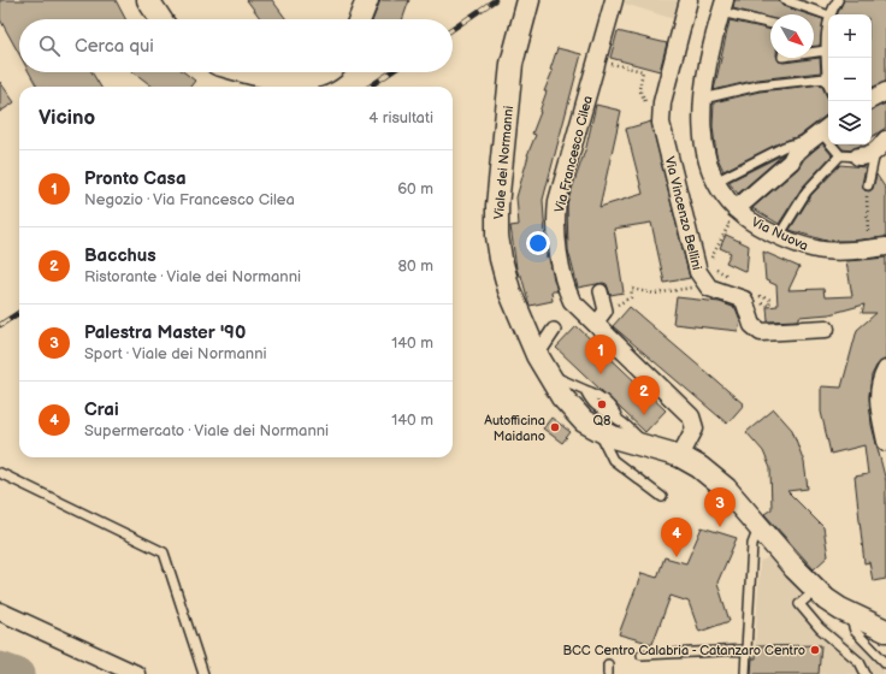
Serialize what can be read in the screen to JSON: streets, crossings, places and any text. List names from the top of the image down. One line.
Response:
{"streets":{"street":["Via Francesco Cilea","Viale dei Normanni","Via Vincenzo Bellini","Via Nuova"]},"crossings":[["Via Francesco Cilea","Viale dei Normanni"]],"places":["Q8","Autofficina Maidano","BCC Centro Calabria - Catanzaro Centro"],"north":"bottom right","page":{"map_buttons":["+","−"],"search":"Cerca qui","heading":["Vicino","4 risultati"],"list":[{"mark":"1","name":"Pronto Casa","note":"Negozio · Via Francesco Cilea","value":"60 m"},{"mark":"2","name":"Bacchus","note":"Ristorante · Viale dei Normanni","value":"80 m"},{"mark":"3","name":"Palestra Master '90","note":"Sport · Viale dei Normanni","value":"140 m"},{"mark":"4","name":"Crai","note":"Supermercato · Viale dei Normanni","value":"140 m"}],"pins":["1","2","3","4"]}}
